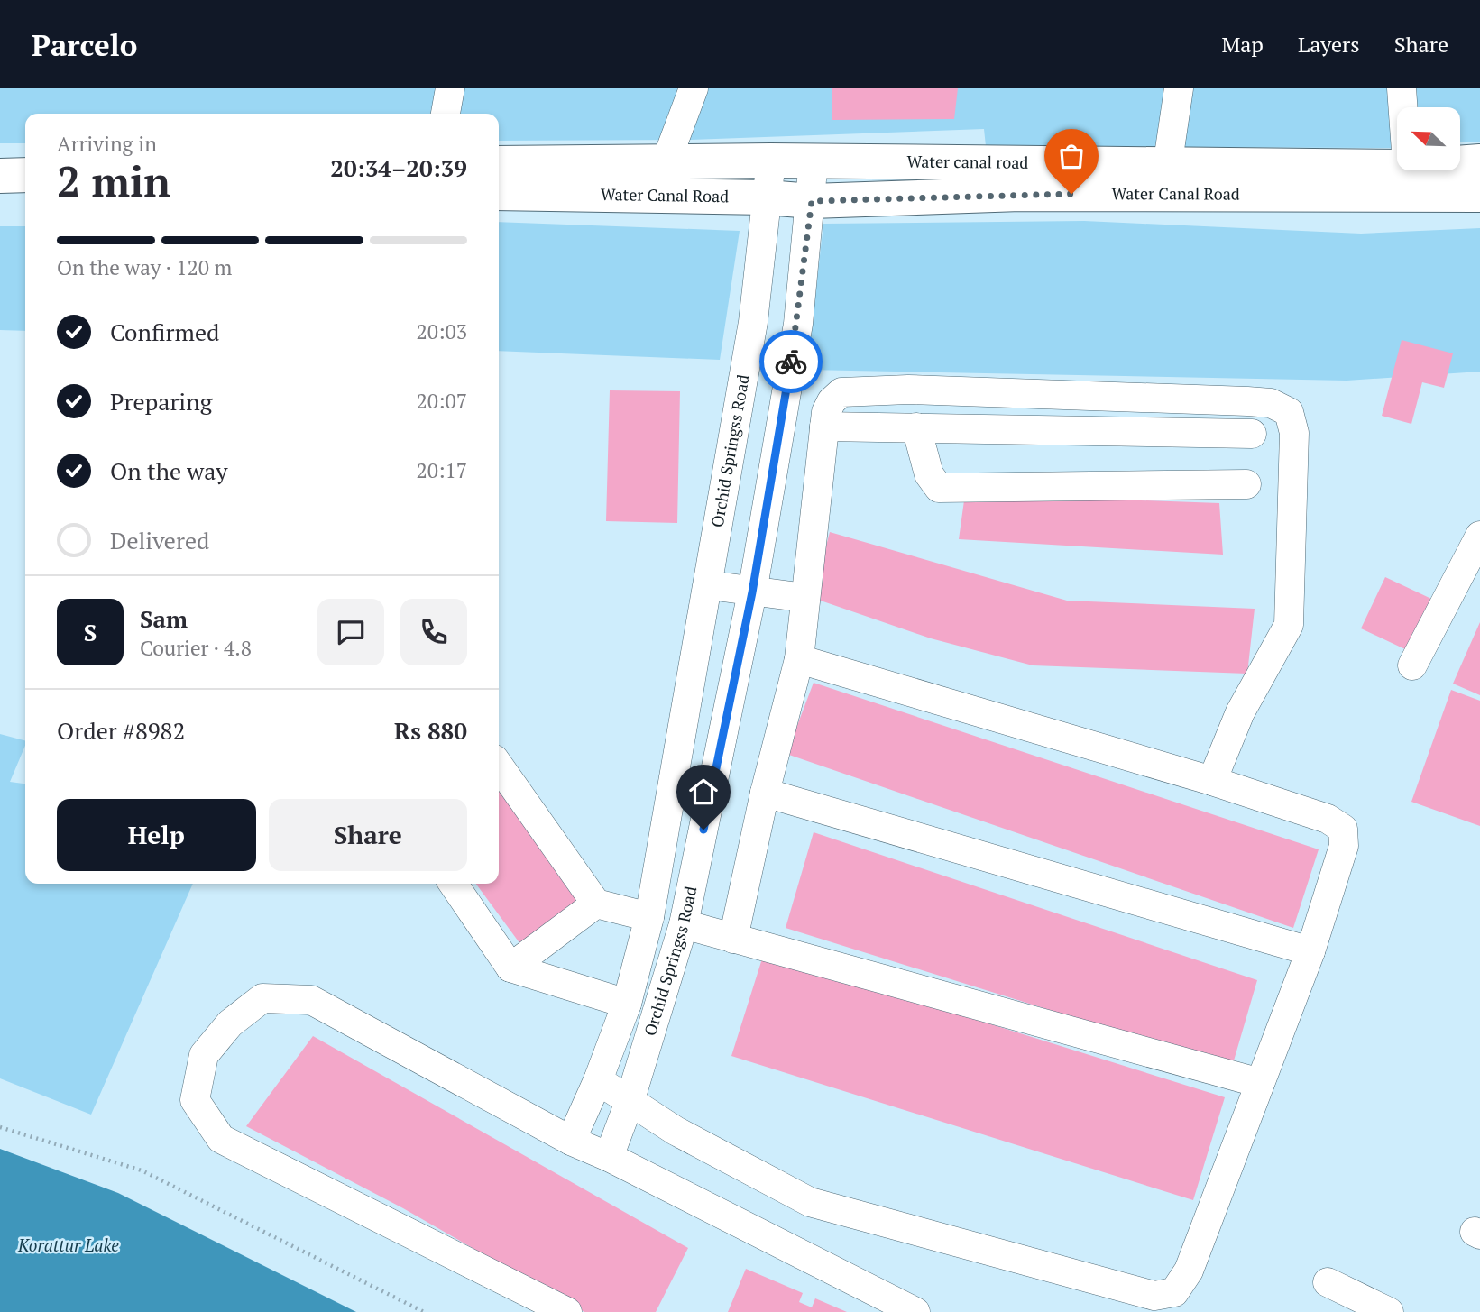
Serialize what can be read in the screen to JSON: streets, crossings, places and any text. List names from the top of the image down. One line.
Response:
{"streets":{"main road":["Water canal road","Water Canal Road"],"street":["Orchid Springss Road"]},"crossings":[["Water canal road","Water Canal Road"],["Water canal road","Orchid Springss Road"],["Water Canal Road","Orchid Springss Road"]],"water":["Korattur Lake"],"north":"top left","page":{"header":"Parcelo","nav":["Map","Layers","Share"],"heading":["2 min","Arriving in","20:34–20:39"],"panel":["Sam","Courier · 4.8","Order #8982","Rs 880"],"bar":"On the way · 120 m","list":[["Confirmed","20:03"],["Preparing","20:07"],["On the way","20:17"],"Delivered"],"round":"S","buttons":["Help","Share"]}}
